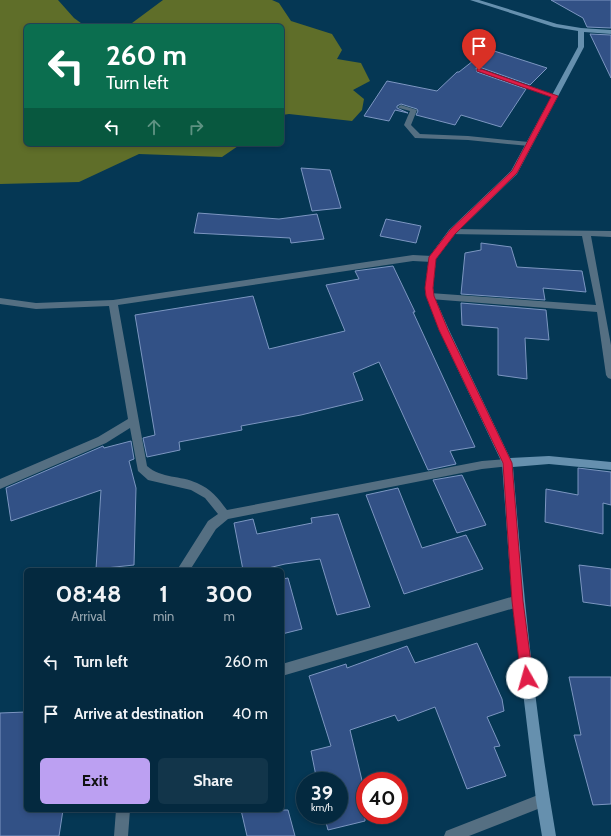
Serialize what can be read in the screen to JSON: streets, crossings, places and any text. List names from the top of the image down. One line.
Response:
{"page":{"turn":["260 m","Turn left"],"eta":["08:48","Arrival","1","min","300","m"],"list":[{"name":"Turn left","value":"260 m"},{"name":"Arrive at destination","value":"40 m"}],"buttons":["Exit","Share"],"speed":"39 km/h","limit":"40"}}
